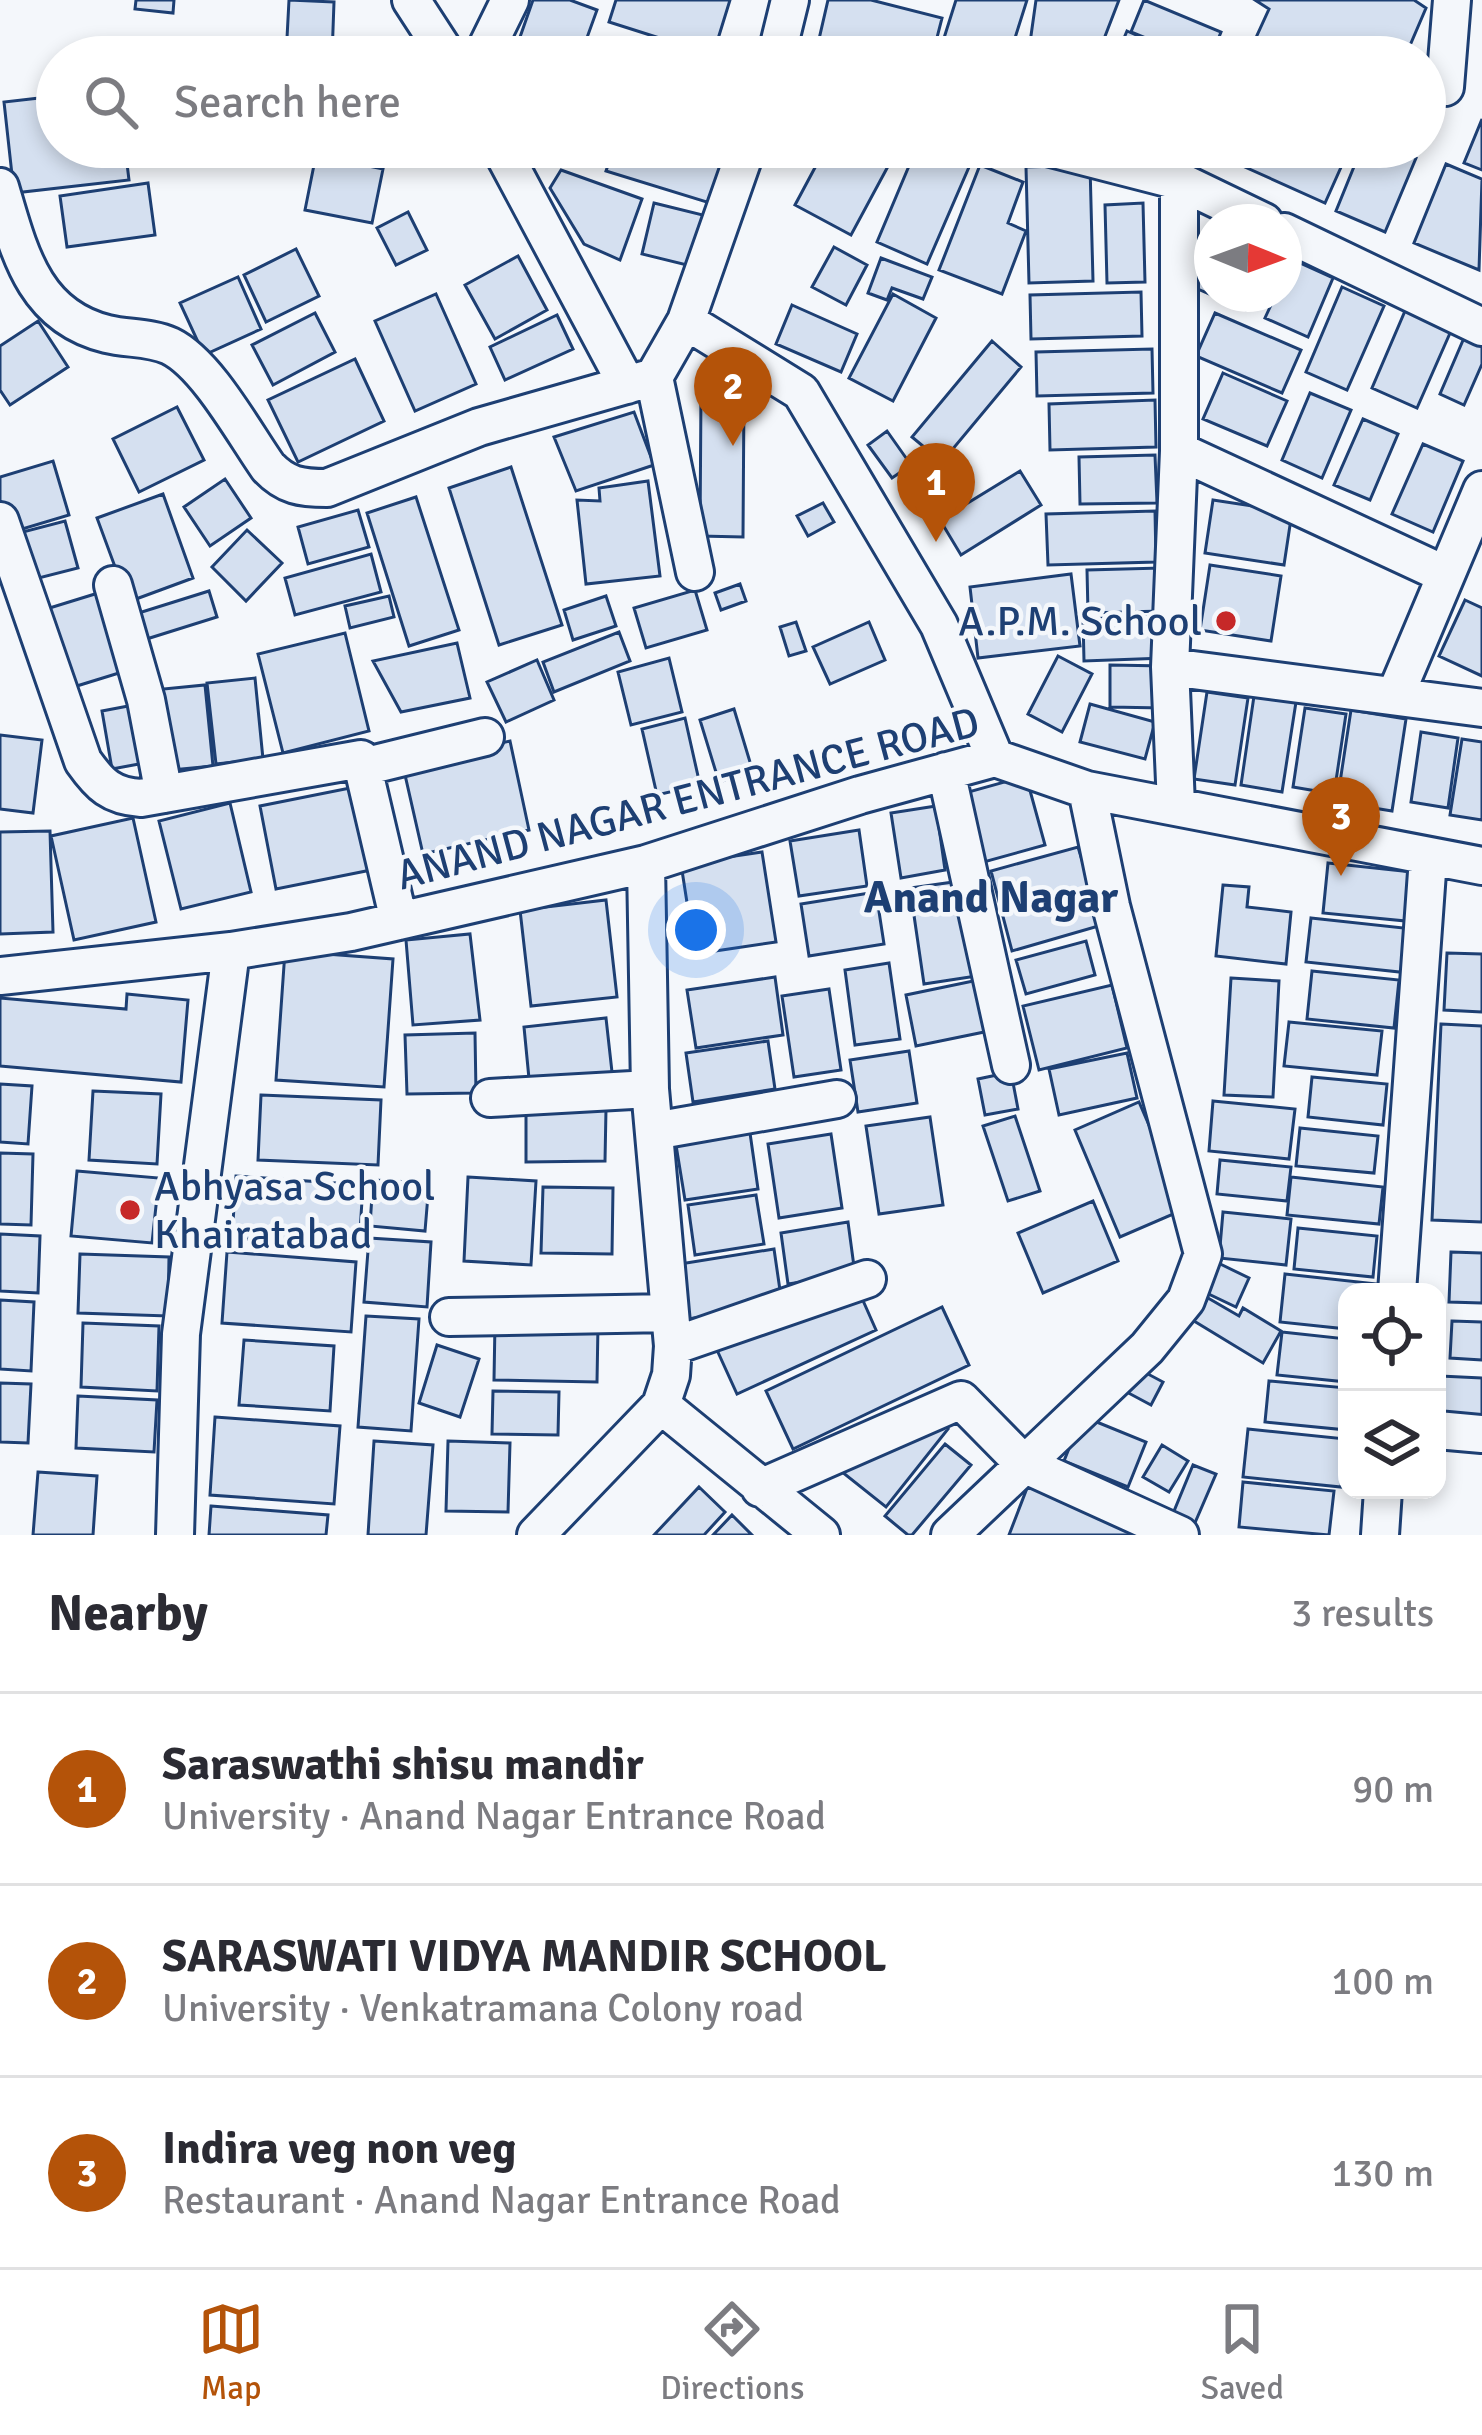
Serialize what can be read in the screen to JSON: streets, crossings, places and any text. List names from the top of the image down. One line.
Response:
{"streets":{"street":["ANAND NAGAR ENTRANCE ROAD"]},"districts":["Anand Nagar"],"places":["A.P.M. School","Abhyasa School Khairatabad"],"north":"right","page":{"search":"Search here","pins":["2","1","3"],"heading":["Nearby","3 results"],"list":[{"mark":"1","name":"Saraswathi shisu mandir","note":"University · Anand Nagar Entrance Road","value":"90 m"},{"mark":"2","name":"SARASWATI VIDYA MANDIR SCHOOL","note":"University · Venkatramana Colony road","value":"100 m"},{"mark":"3","name":"Indira veg non veg","note":"Restaurant · Anand Nagar Entrance Road","value":"130 m"}],"nav":["Map","Directions","Saved"]}}
